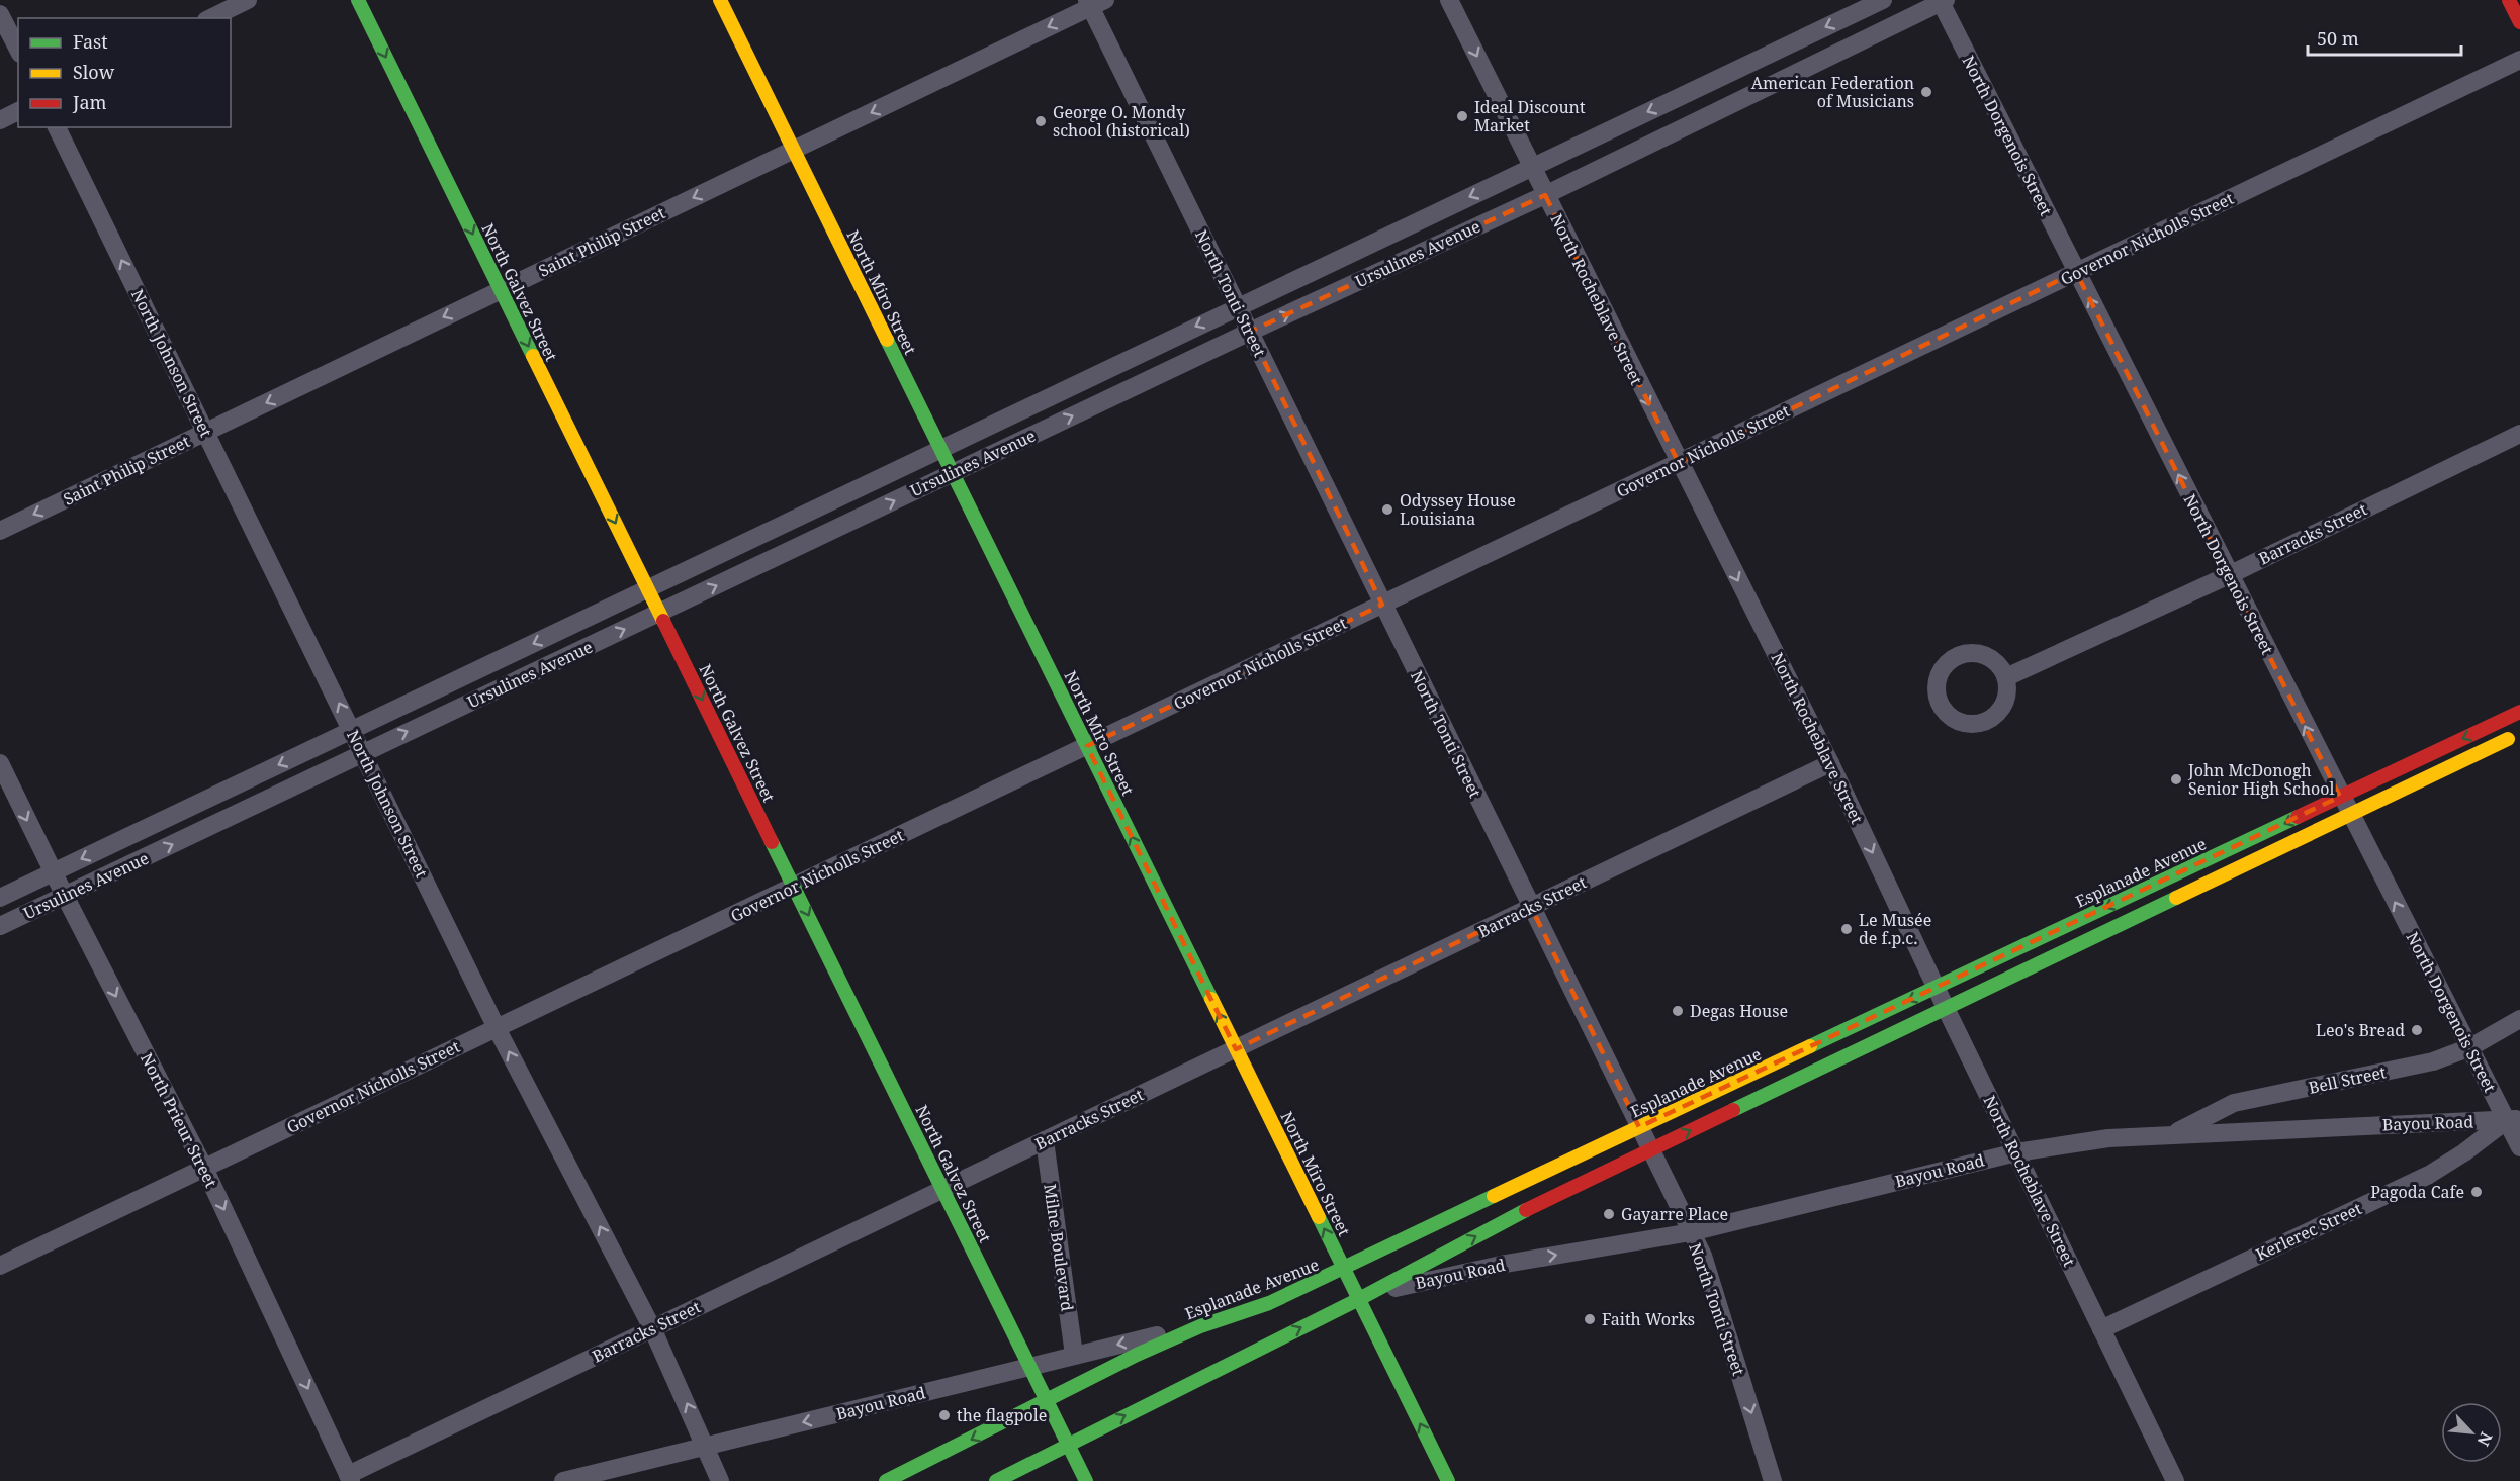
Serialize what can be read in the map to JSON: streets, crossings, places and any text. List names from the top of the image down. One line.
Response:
{"streets":{"street":["North Dorgenois Street","Governor Nicholls Street","Saint Philip Street","Ursulines Avenue","North Galvez Street","North Miro Street","North Tonti Street","North Rocheblave Street","North Johnson Street","Barracks Street","Esplanade Avenue","Bell Street","North Prieur Street","Bayou Road","Kerlerec Street","Milne Boulevard"]},"crossings":[["North Dorgenois Street","Governor Nicholls Street"],["North Dorgenois Street","Ursulines Avenue"],["North Dorgenois Street","Barracks Street"],["North Dorgenois Street","Esplanade Avenue"],["North Dorgenois Street","Bell Street"],["North Dorgenois Street","Bayou Road"],["North Dorgenois Street","Kerlerec Street"],["Governor Nicholls Street","North Galvez Street"],["Governor Nicholls Street","North Miro Street"],["Governor Nicholls Street","North Tonti Street"],["Governor Nicholls Street","North Rocheblave Street"],["Governor Nicholls Street","North Johnson Street"],["Governor Nicholls Street","North Prieur Street"],["Saint Philip Street","North Galvez Street"],["Saint Philip Street","North Miro Street"],["Saint Philip Street","North Tonti Street"],["Saint Philip Street","North Johnson Street"],["Ursulines Avenue","North Galvez Street"],["Ursulines Avenue","North Miro Street"],["Ursulines Avenue","North Tonti Street"],["Ursulines Avenue","North Rocheblave Street"],["Ursulines Avenue","North Johnson Street"],["Ursulines Avenue","North Prieur Street"],["North Galvez Street","Barracks Street"],["North Galvez Street","Esplanade Avenue"],["North Galvez Street","Bayou Road"],["North Miro Street","Barracks Street"],["North Miro Street","Esplanade Avenue"],["North Miro Street","Bayou Road"],["North Tonti Street","Barracks Street"],["North Tonti Street","Esplanade Avenue"],["North Tonti Street","Bayou Road"],["North Rocheblave Street","Barracks Street"],["North Rocheblave Street","Esplanade Avenue"],["North Rocheblave Street","Bayou Road"],["North Rocheblave Street","Kerlerec Street"],["North Johnson Street","Barracks Street"],["North Johnson Street","Bayou Road"],["Barracks Street","North Prieur Street"],["Barracks Street","Milne Boulevard"],["Esplanade Avenue","Bayou Road"],["Bell Street","Bayou Road"],["Bayou Road","Kerlerec Street"],["Bayou Road","Milne Boulevard"]],"one_way":["North Dorgenois Street","Saint Philip Street","North Galvez Street","North Miro Street","North Rocheblave Street","North Johnson Street","North Prieur Street"],"places":["American Federation of Musicians","Ideal Discount Market","George O. Mondy school (historical)","Odyssey House Louisiana","John McDonogh Senior High School","Le Musée de f.p.c.","Degas House","Leo's Bread","Pagoda Cafe","Gayarre Place","Faith Works","the flagpole"],"legend":["Fast","Slow","Jam"],"scale_bar":"50 m","north":"bottom right"}
